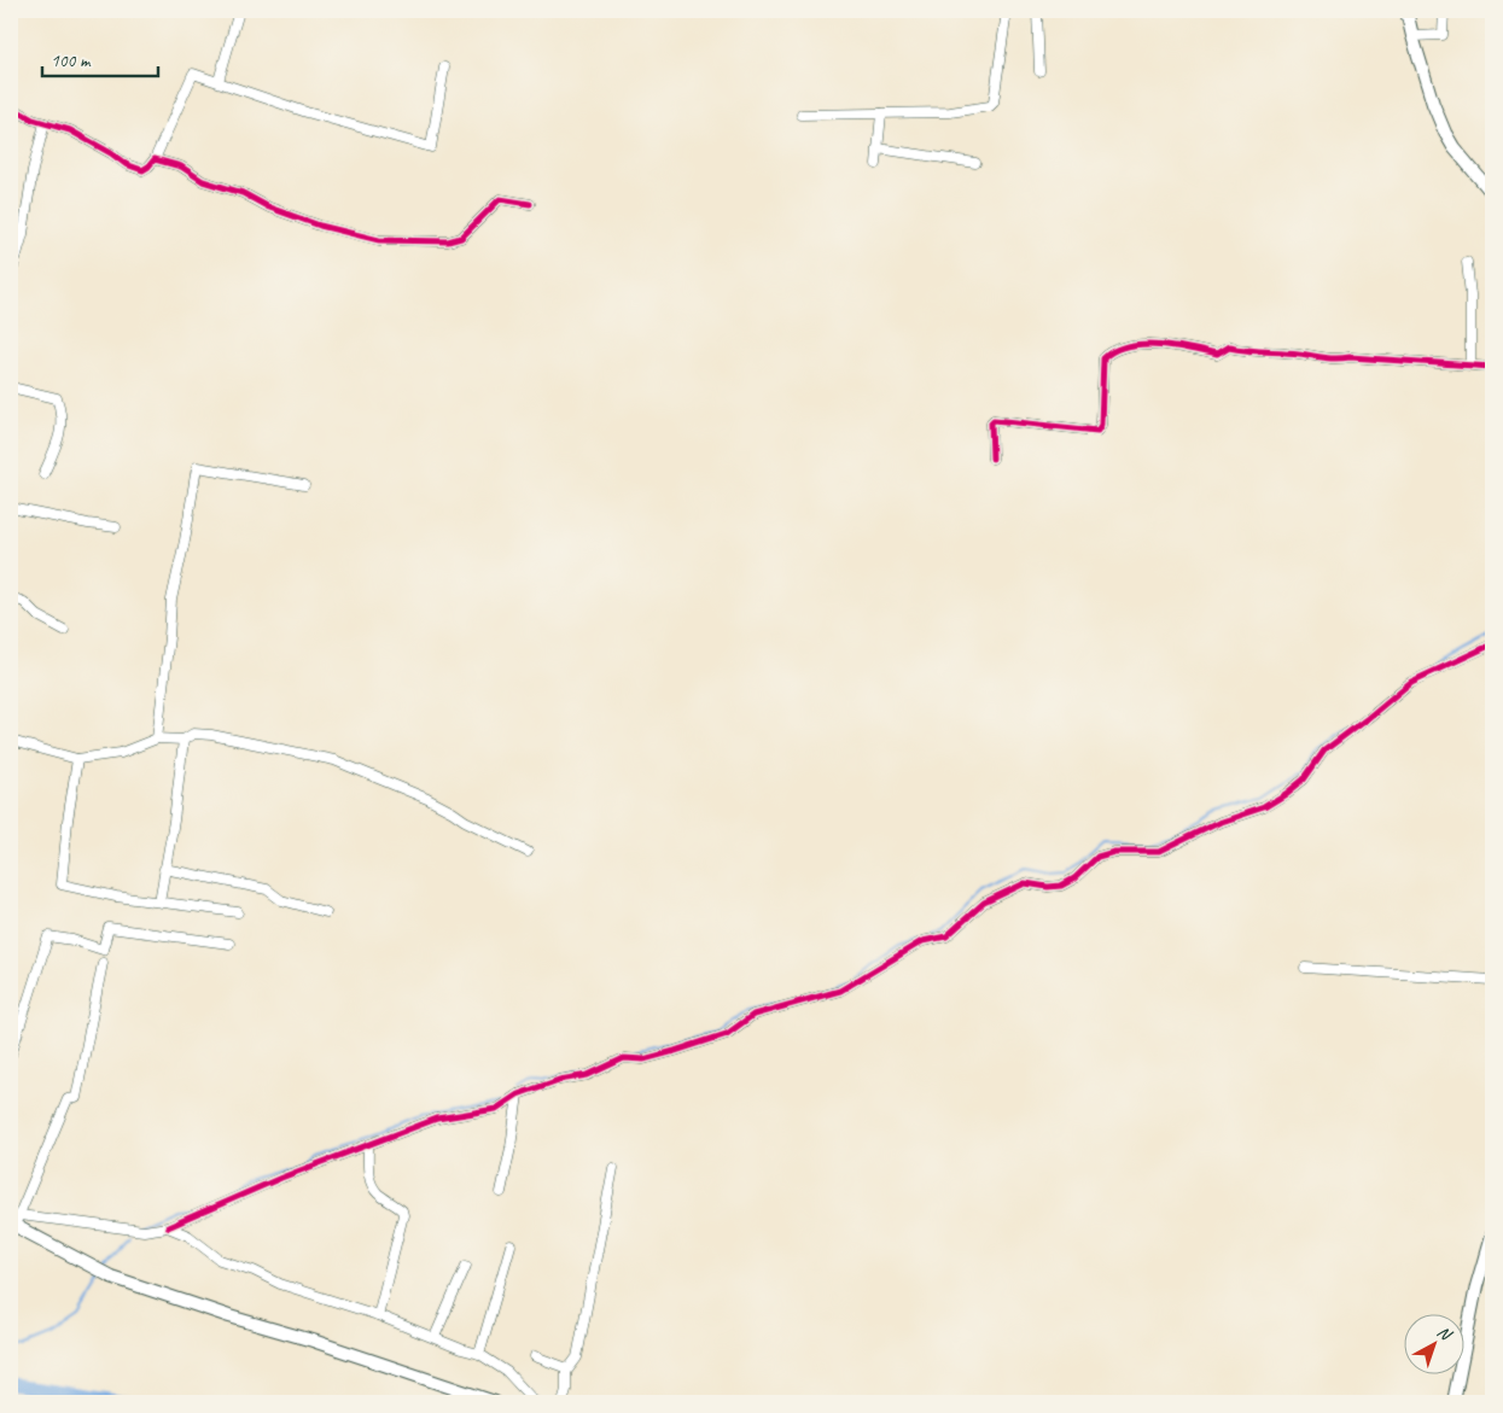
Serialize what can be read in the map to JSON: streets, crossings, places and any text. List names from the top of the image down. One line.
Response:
{"scale_bar":"100 m","north":"top right"}
